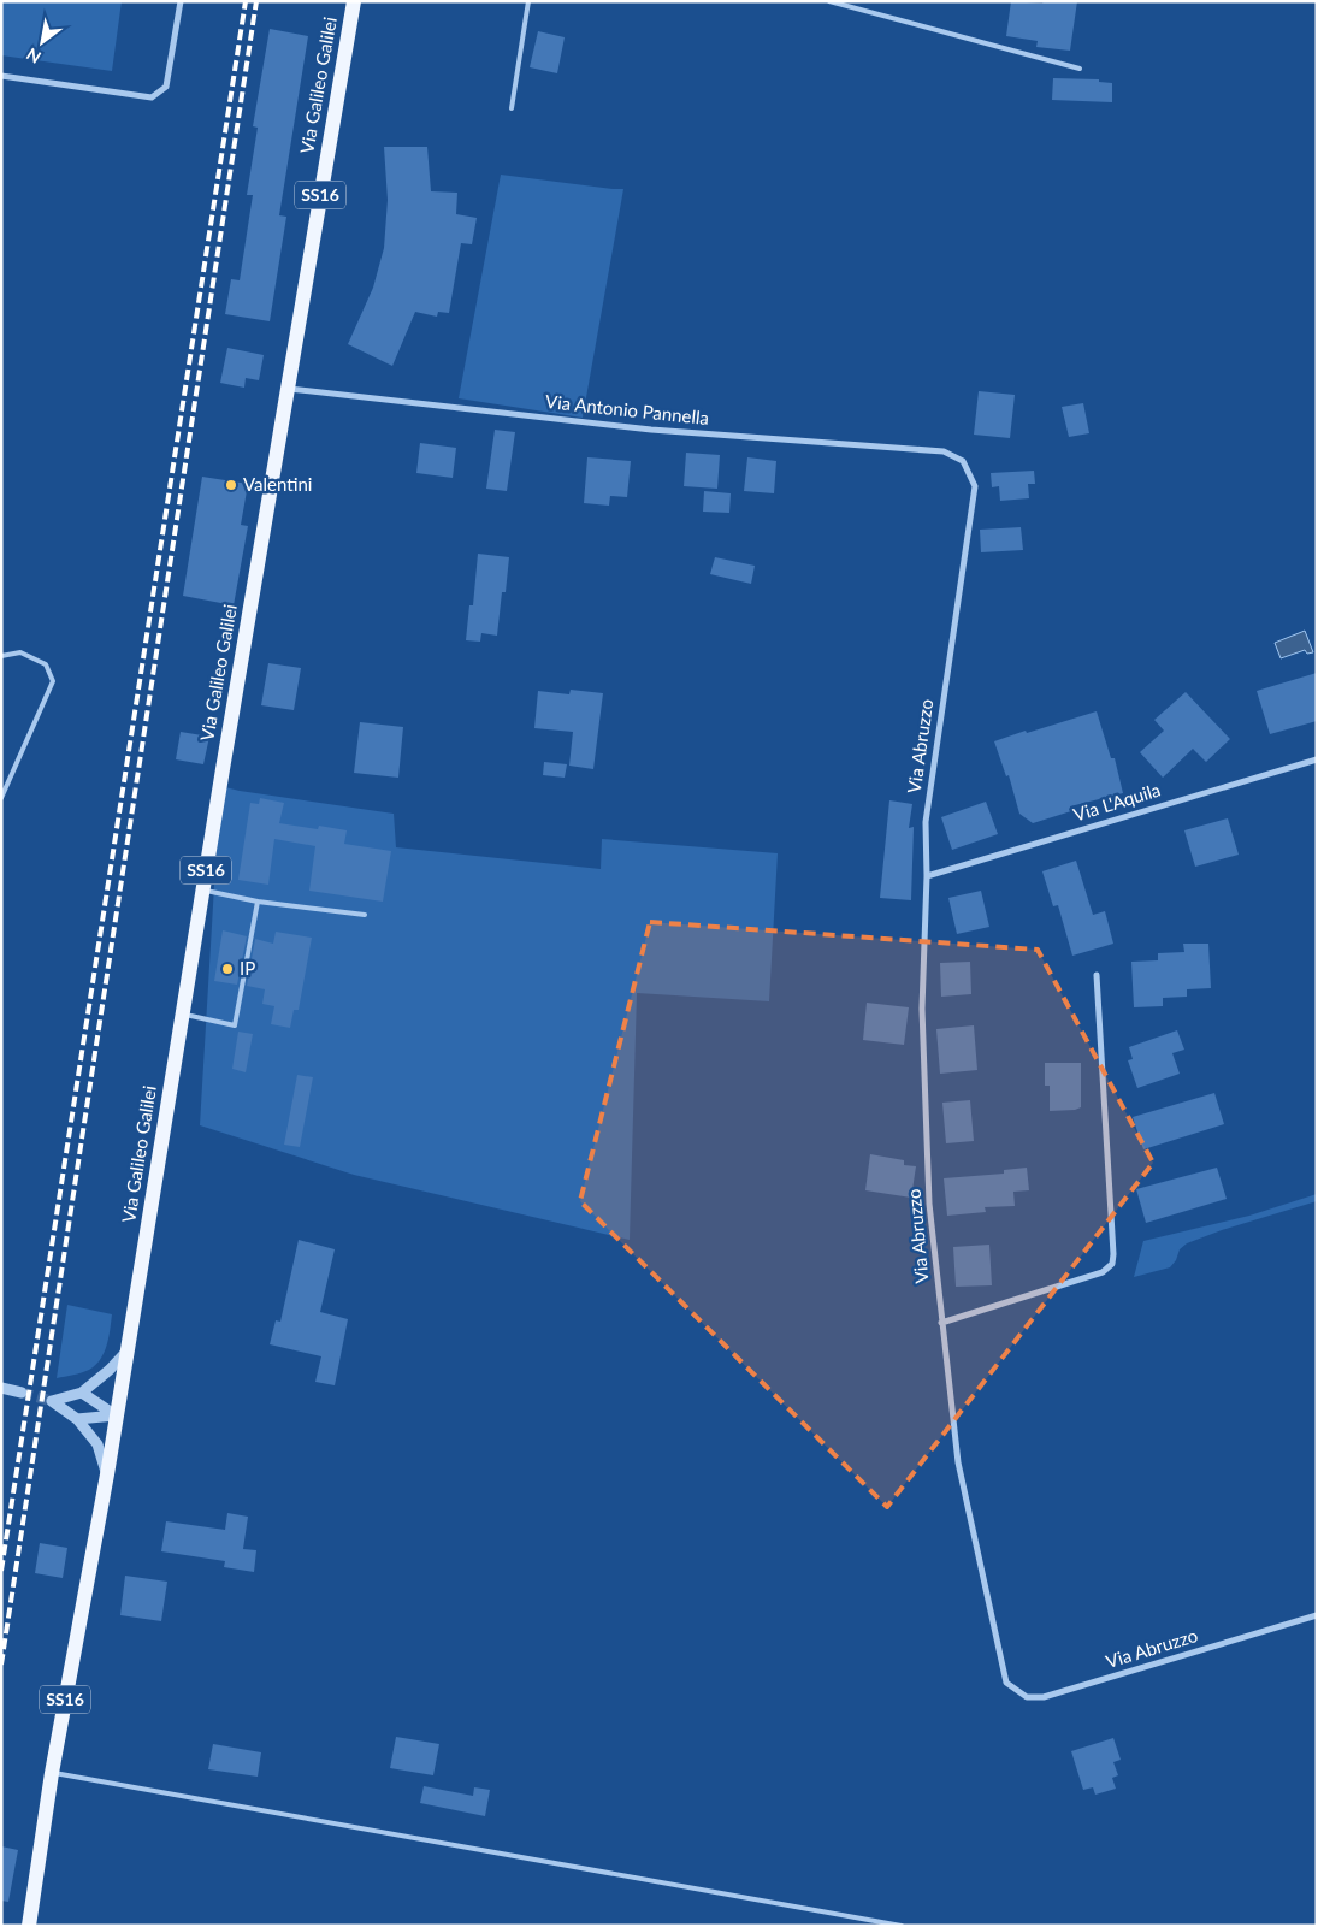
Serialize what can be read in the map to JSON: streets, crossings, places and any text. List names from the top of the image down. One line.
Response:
{"streets":{"main road":["Via Galileo Galilei","SS16"],"street":["Via Antonio Pannella","Via Abruzzo","Via L'Aquila"]},"crossings":[["Via Galileo Galilei","SS16"],["Via Galileo Galilei","Via Antonio Pannella"],["Via Antonio Pannella","Via Abruzzo"],["Via Abruzzo","Via L'Aquila"]],"places":["Valentini","IP"],"north":"bottom left"}
